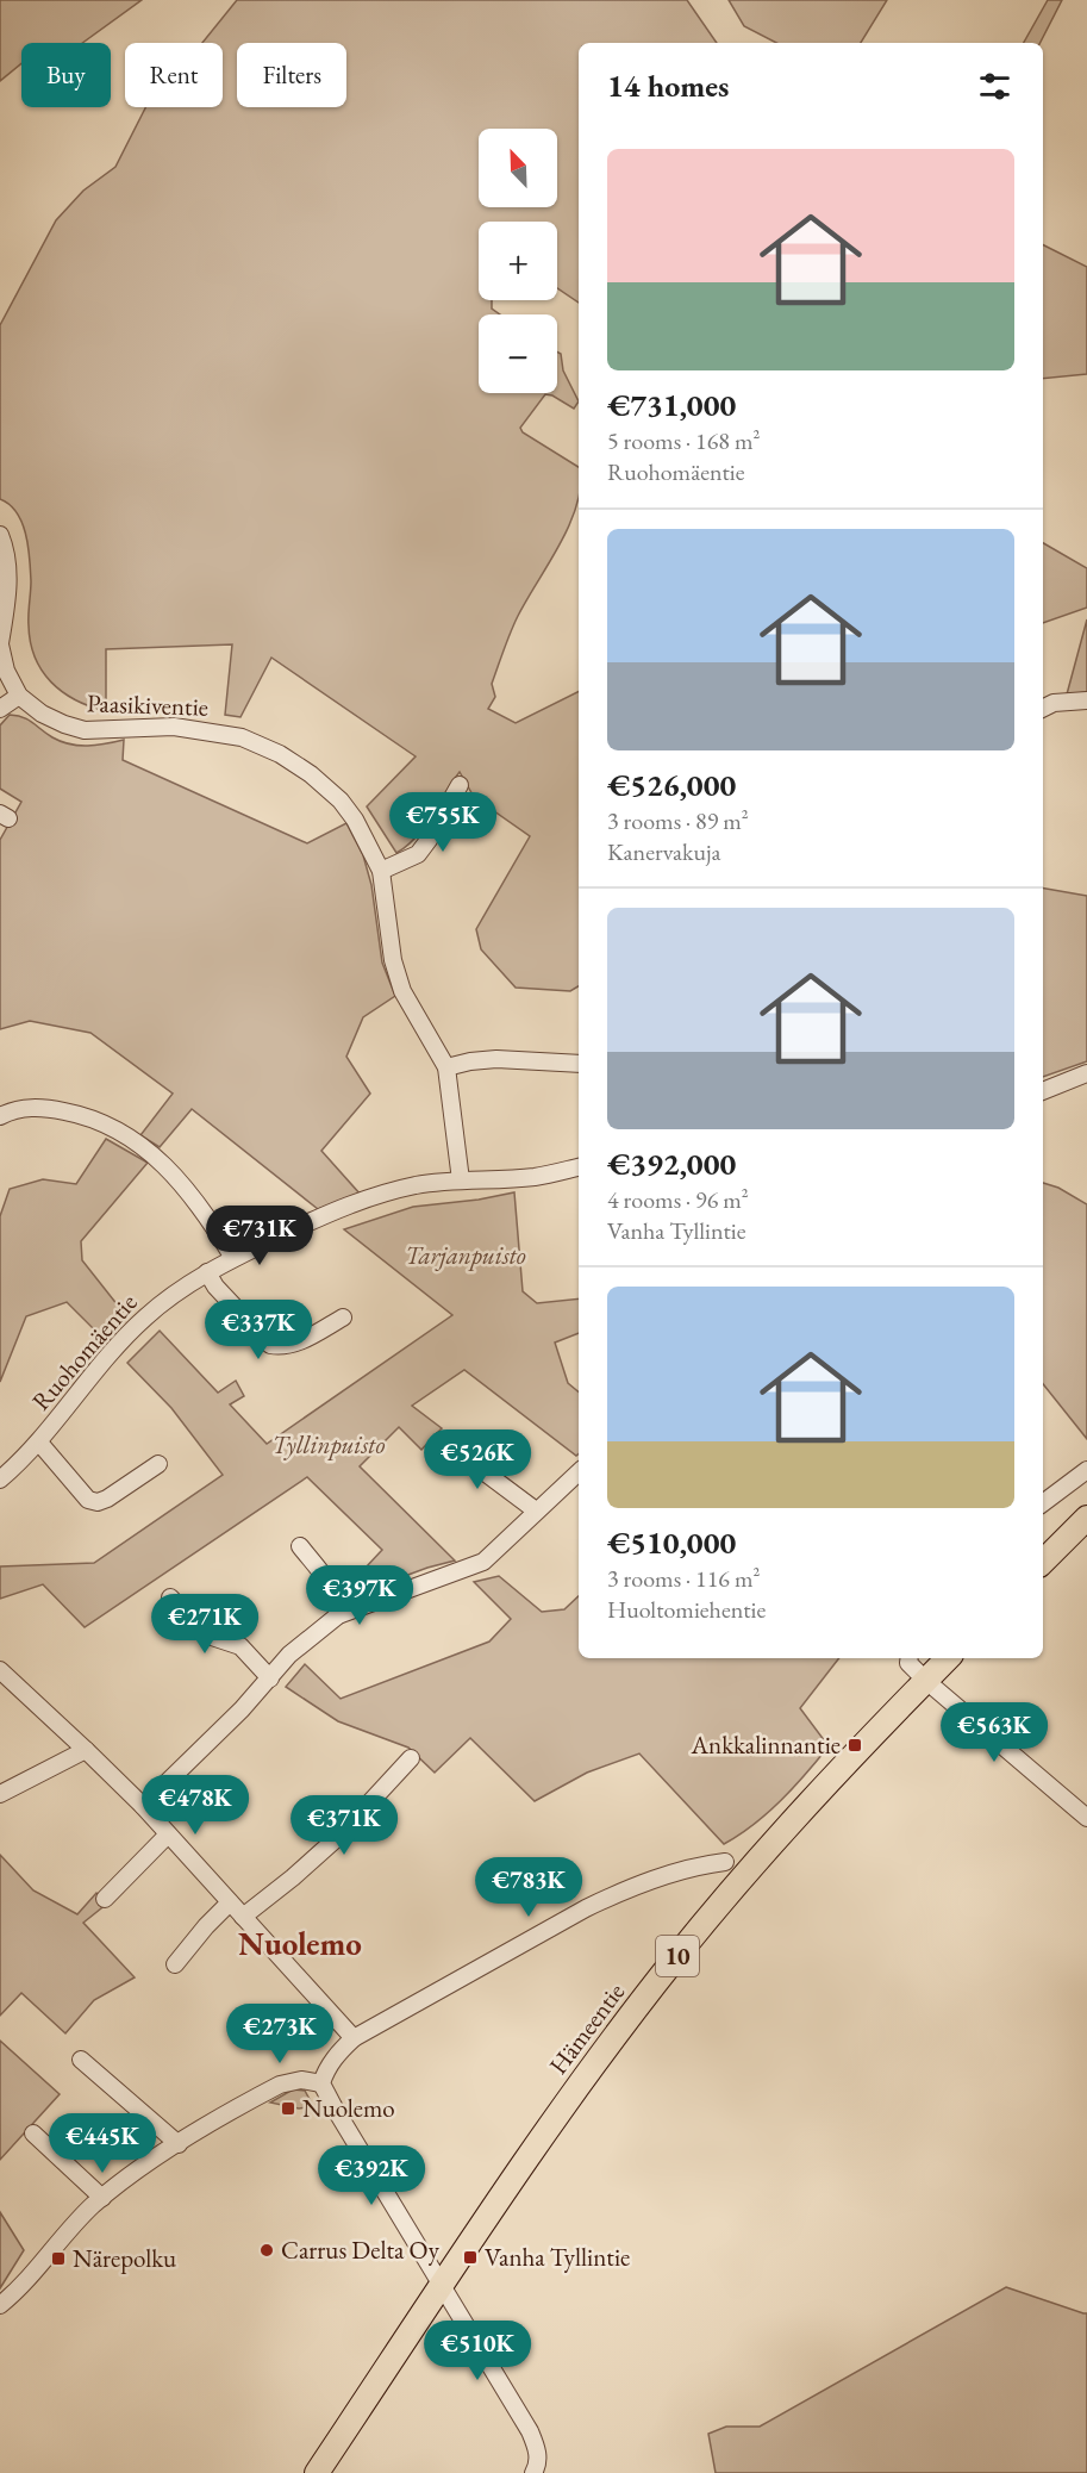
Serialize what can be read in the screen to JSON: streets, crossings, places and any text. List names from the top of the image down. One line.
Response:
{"streets":{"highway":["10","Hämeentie"],"street":["Paasikiventie","Ruohomäentie"]},"crossings":[["Paasikiventie","Ruohomäentie"]],"districts":["Nuolemo"],"parks":["Tarjanpuisto","Tyllinpuisto"],"places":{"transit":["Ankkalinnantie","Nuolemo","Vanha Tyllintie","Närepolku"],"other":["Carrus Delta Oy"]},"north":"top left","page":{"chip":["Buy","Rent","Filters"],"heading":"14 homes","map_buttons":["+","−"],"list":[{"name":"€731,000","note":"5 rooms · 168 m² · Ruohomäentie"},{"name":"€526,000","note":"3 rooms · 89 m² · Kanervakuja"},{"name":"€392,000","note":"4 rooms · 96 m² · Vanha Tyllintie"},{"name":"€510,000","note":"3 rooms · 116 m² · Huoltomiehentie"}],"price":["€755K","€731K","€337K","€526K","€397K","€271K","€563K","€478K","€371K","€783K","€273K","€445K","€392K","€510K"]}}
